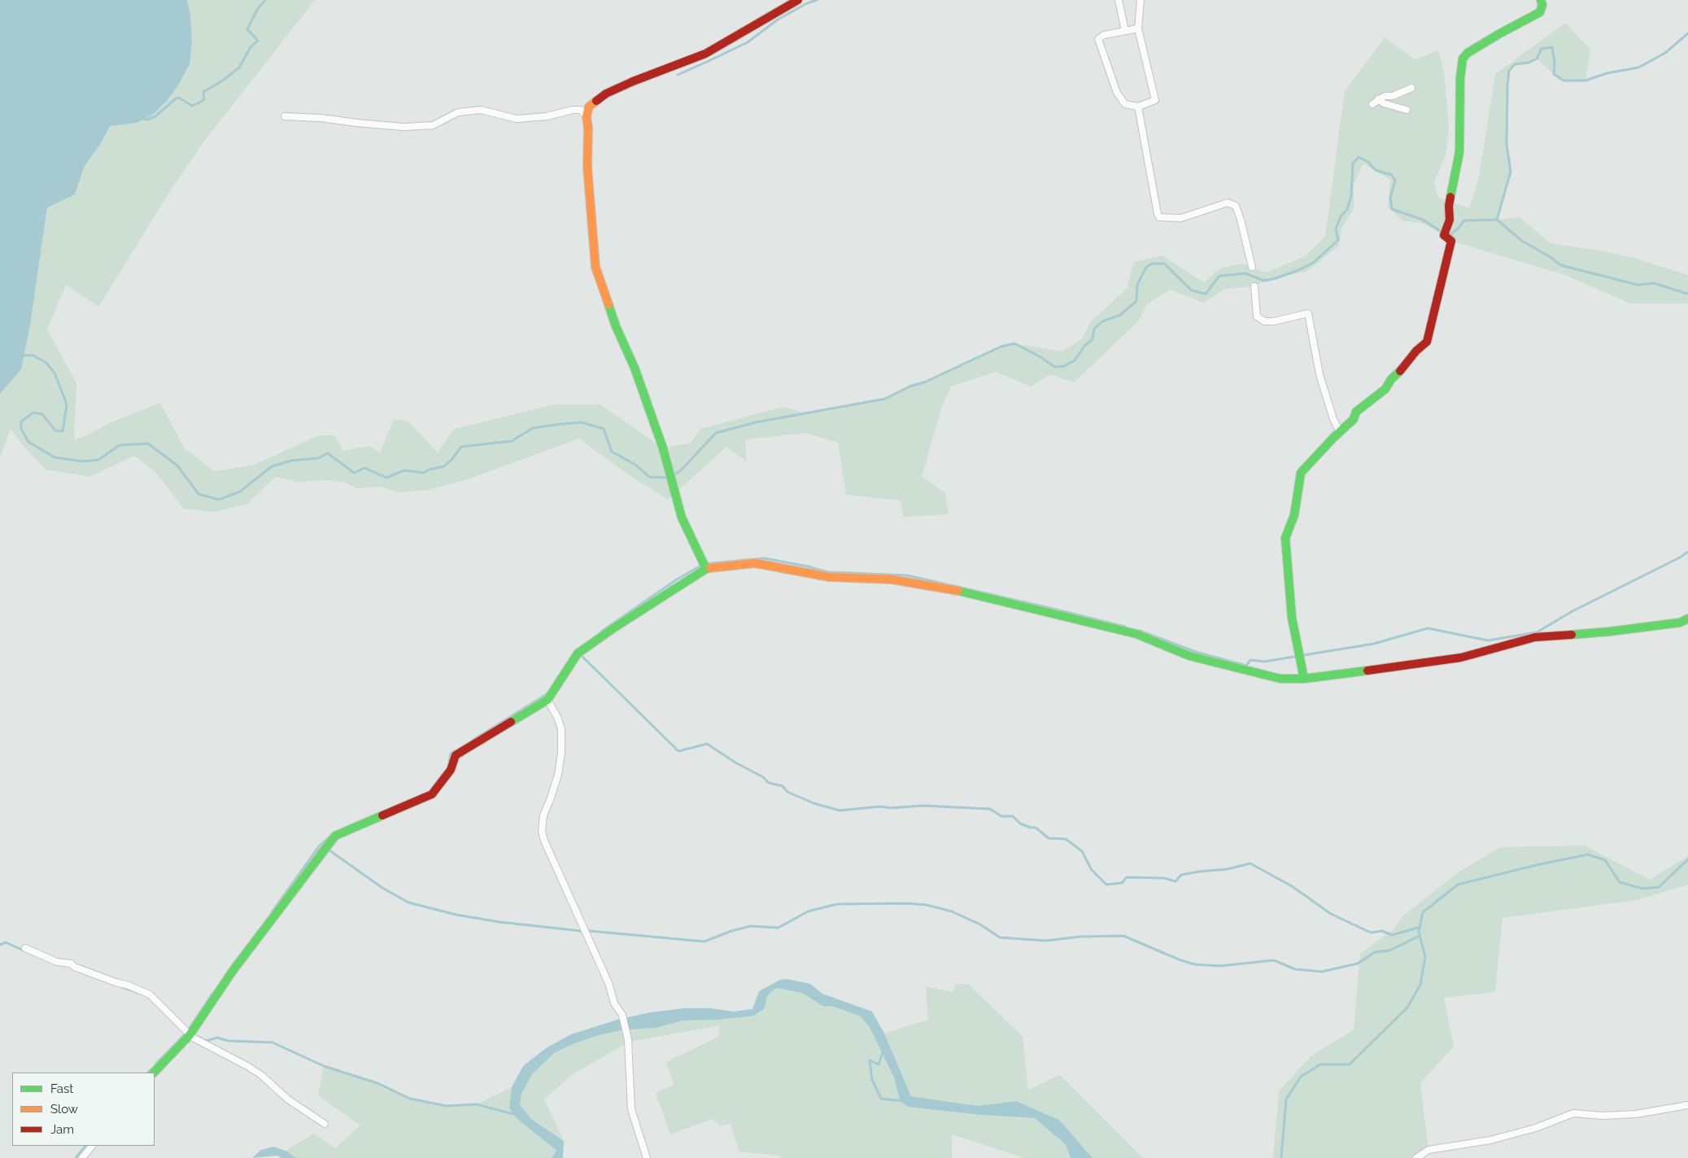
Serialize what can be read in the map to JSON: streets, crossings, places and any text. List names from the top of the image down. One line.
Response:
{"legend":["Fast","Slow","Jam"]}
